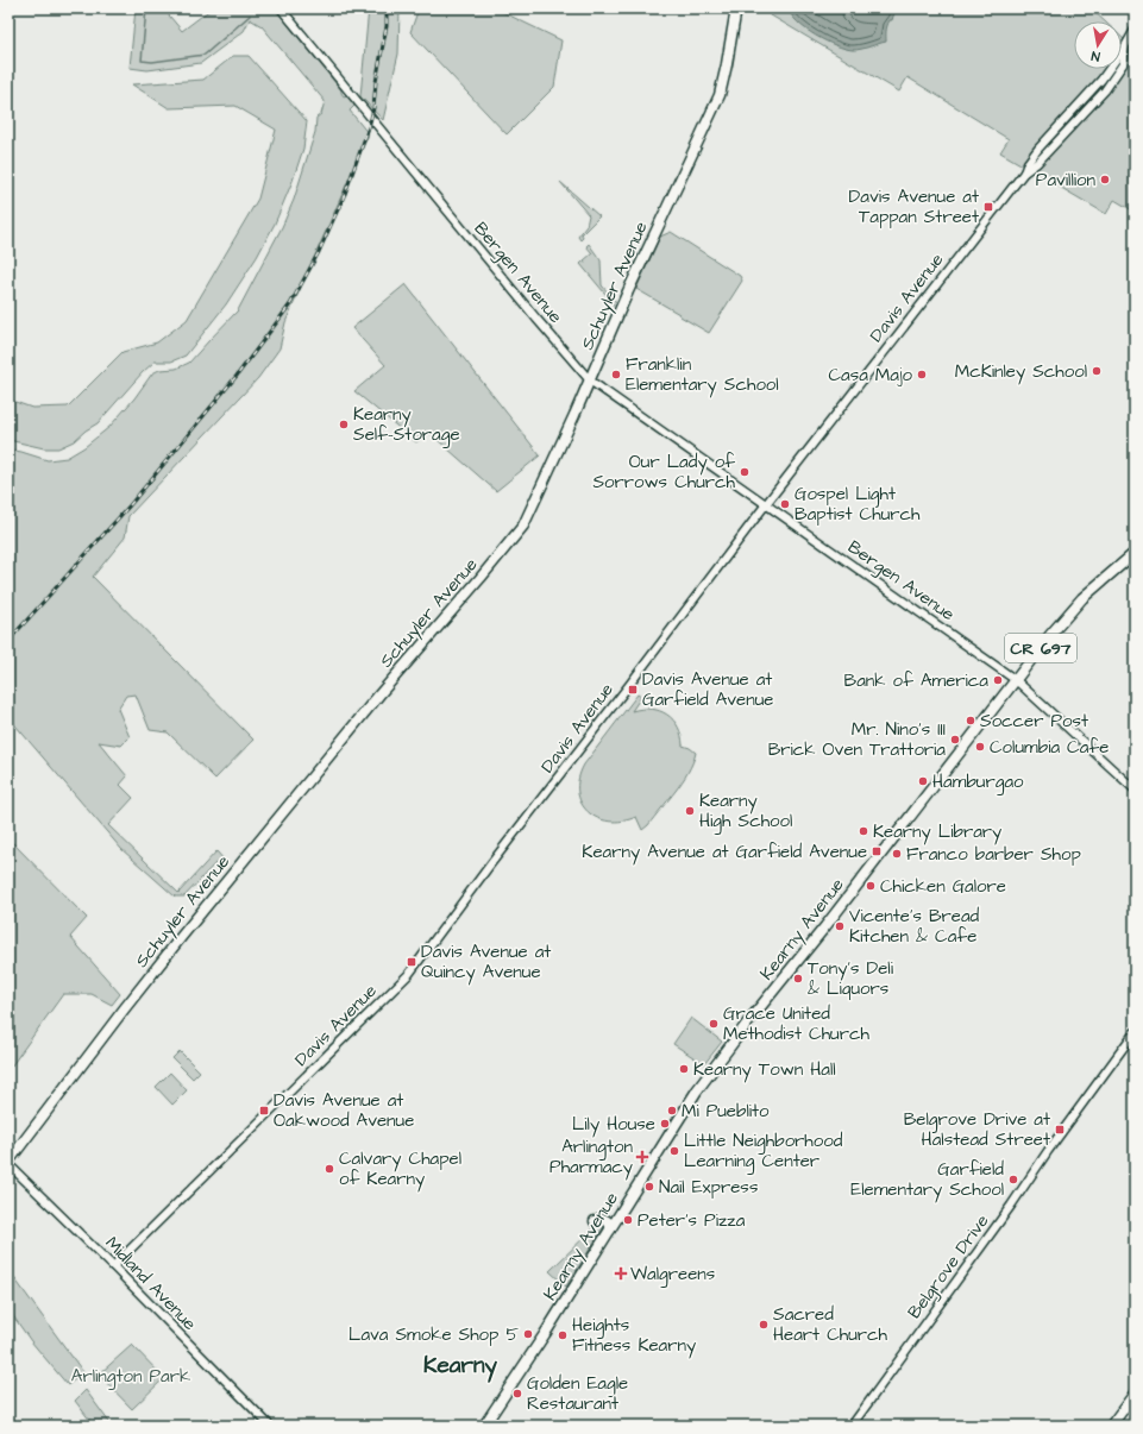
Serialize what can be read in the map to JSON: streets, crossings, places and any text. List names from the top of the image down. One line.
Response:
{"streets":{"main road":["Schuyler Avenue","CR 697","Kearny Avenue"],"street":["Bergen Avenue","Davis Avenue","Belgrove Drive","Midland Avenue"]},"crossings":[["Bergen Avenue","Schuyler Avenue"],["Bergen Avenue","Davis Avenue"],["Bergen Avenue","Kearny Avenue"],["Schuyler Avenue","Midland Avenue"],["Davis Avenue","Midland Avenue"]],"districts":["Kearny"],"parks":["Arlington Park"],"places":{"other":["Pavillion","McKinley School","Franklin Elementary School","Casa Majo","Kearny Self-Storage","Our Lady of Sorrows Church","Gospel Light Baptist Church","Bank of America","Soccer Post","Mr. Nino's III Brick Oven Trattoria","Columbia Cafe","Hamburgao","Kearny High School","Kearny Library","Franco barber Shop","Chicken Galore","Vicente's Bread Kitchen & Cafe","Tony's Deli & Liquors","Grace United Methodist Church","Kearny Town Hall","Mi Pueblito","Lily House","Little Neighborhood Learning Center","Calvary Chapel of Kearny","Garfield Elementary School","Nail Express","Peter's Pizza","Sacred Heart Church","Lava Smoke Shop 5","Heights Fitness Kearny","Golden Eagle Restaurant"],"transit":["Davis Avenue at Tappan Street","Davis Avenue at Garfield Avenue","Kearny Avenue at Garfield Avenue","Davis Avenue at Quincy Avenue","Davis Avenue at Oakwood Avenue","Belgrove Drive at Halstead Street"],"health":["Arlington Pharmacy","Walgreens"]},"north":"bottom"}
